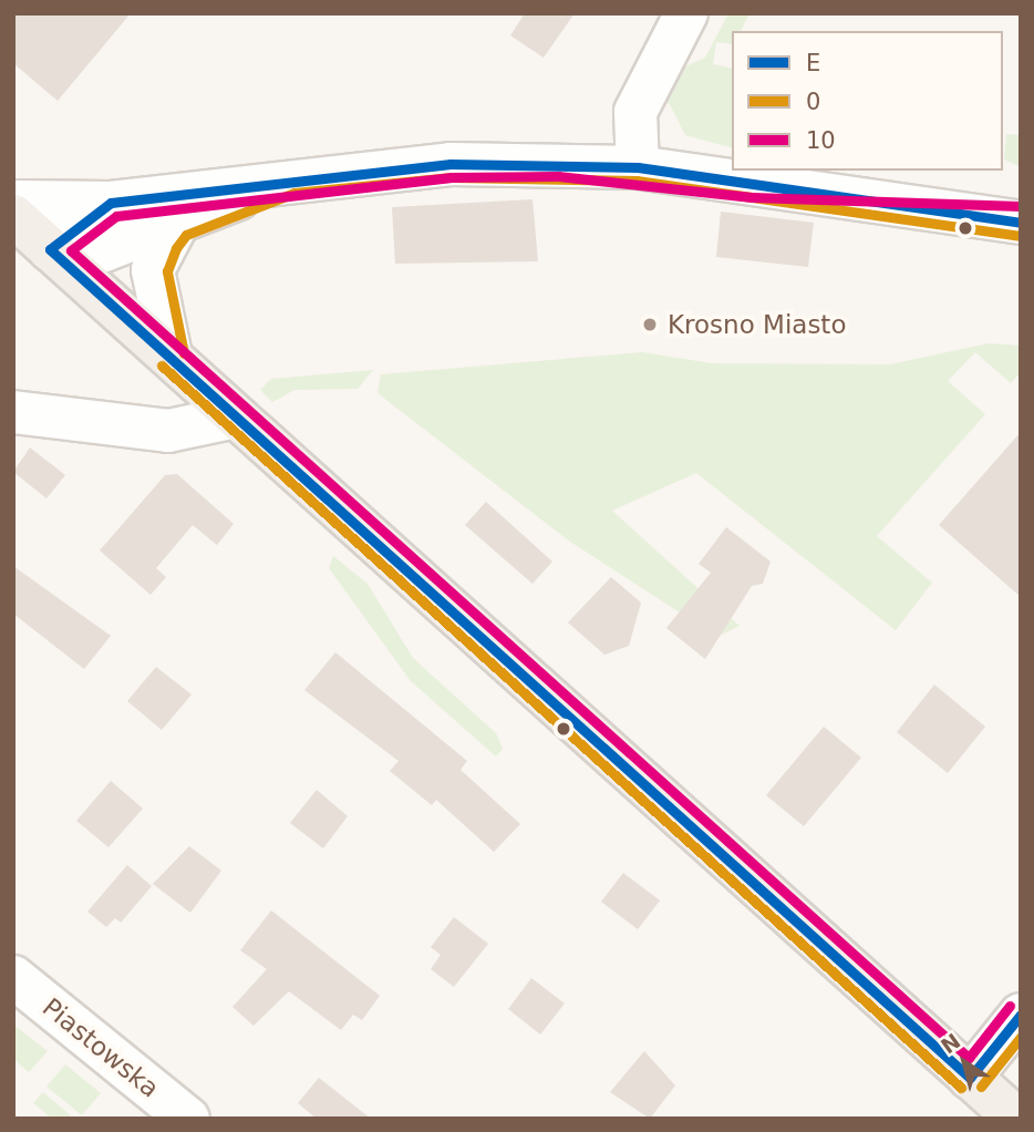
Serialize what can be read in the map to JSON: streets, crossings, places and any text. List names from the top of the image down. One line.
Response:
{"streets":{"street":["Piastowska"]},"places":["Krosno Miasto"],"lines":["transit line E","transit line 10","transit line 0"],"legend":["E","0","10"],"north":"top left"}
